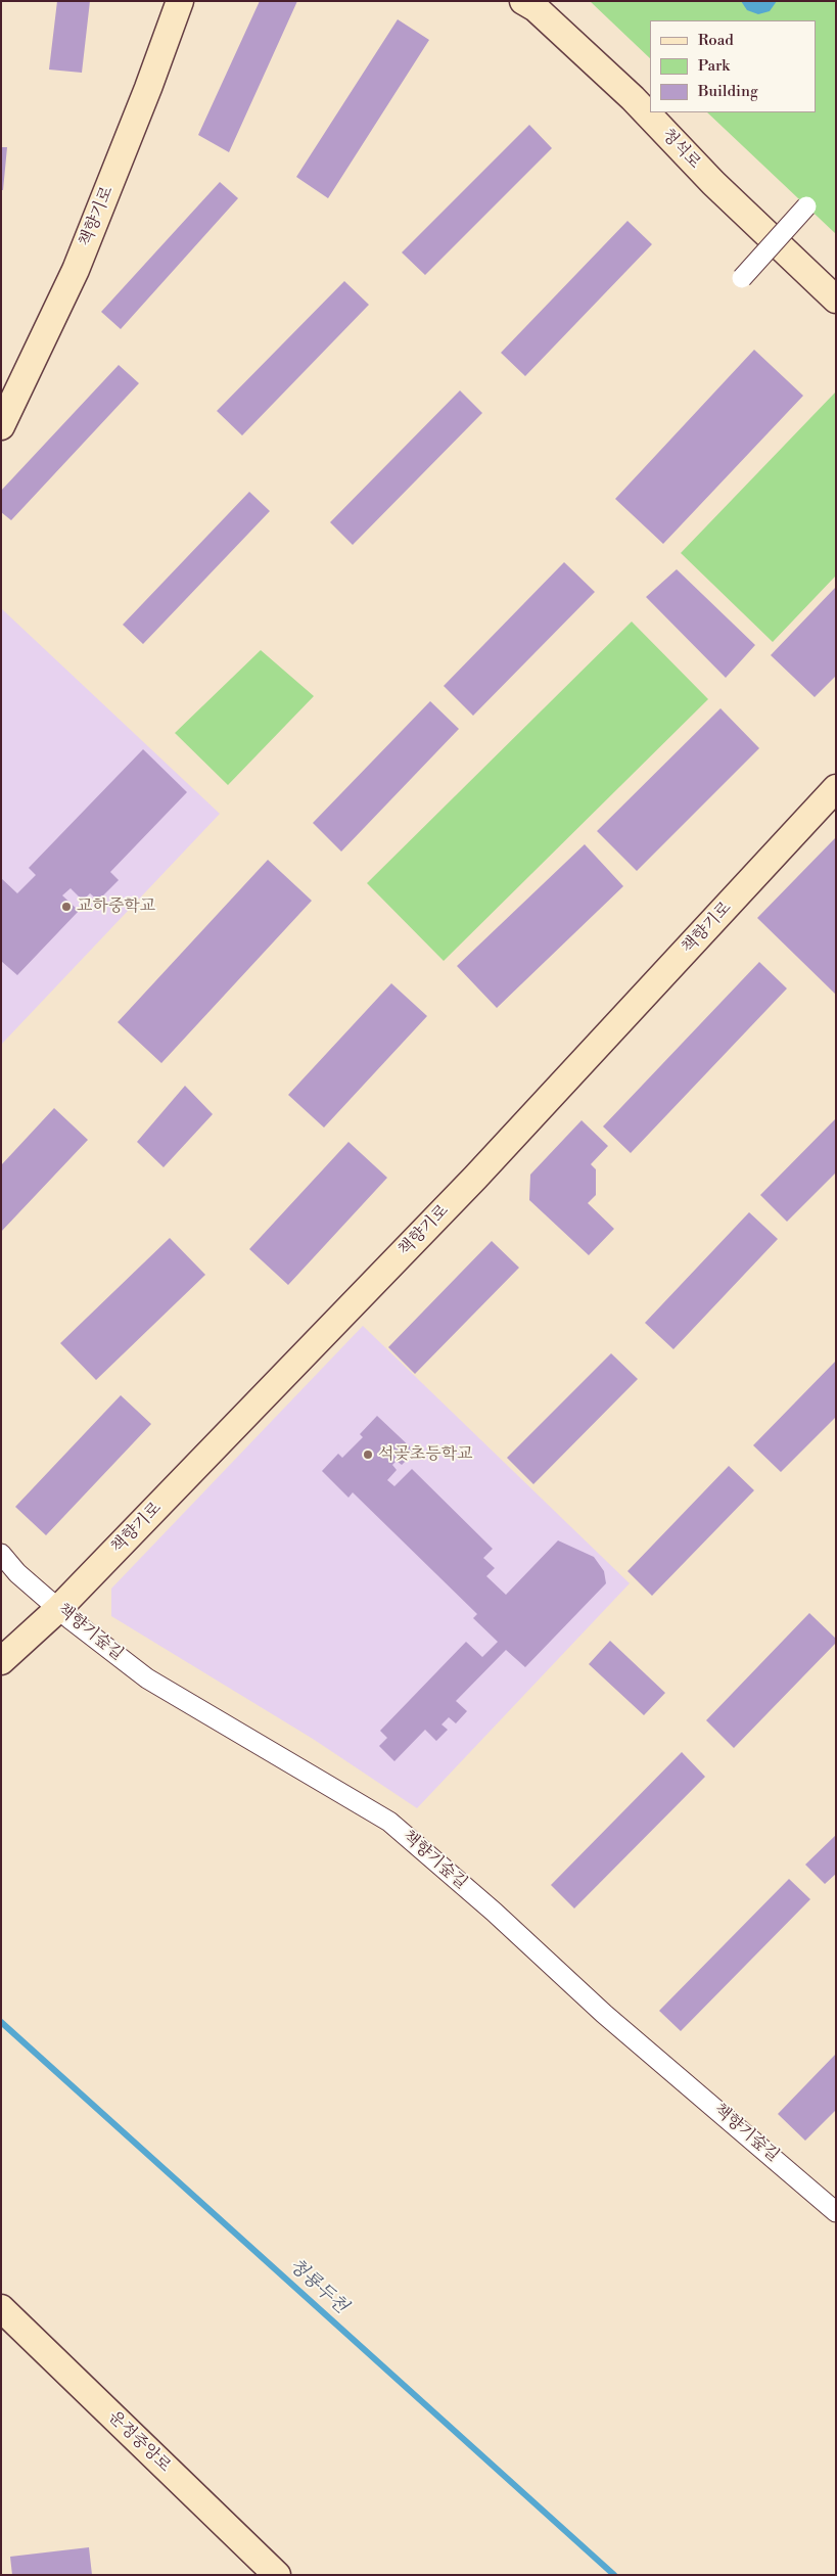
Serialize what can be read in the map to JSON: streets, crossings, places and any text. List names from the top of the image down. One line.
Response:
{"streets":{"street":["청석로","책향기로","책향기숲길","운정중앙로"]},"crossings":[["책향기로","책향기숲길"]],"water":["청룡두천"],"places":["교하중학교","석곶초등학교"],"legend":["Road","Park","Building"]}
